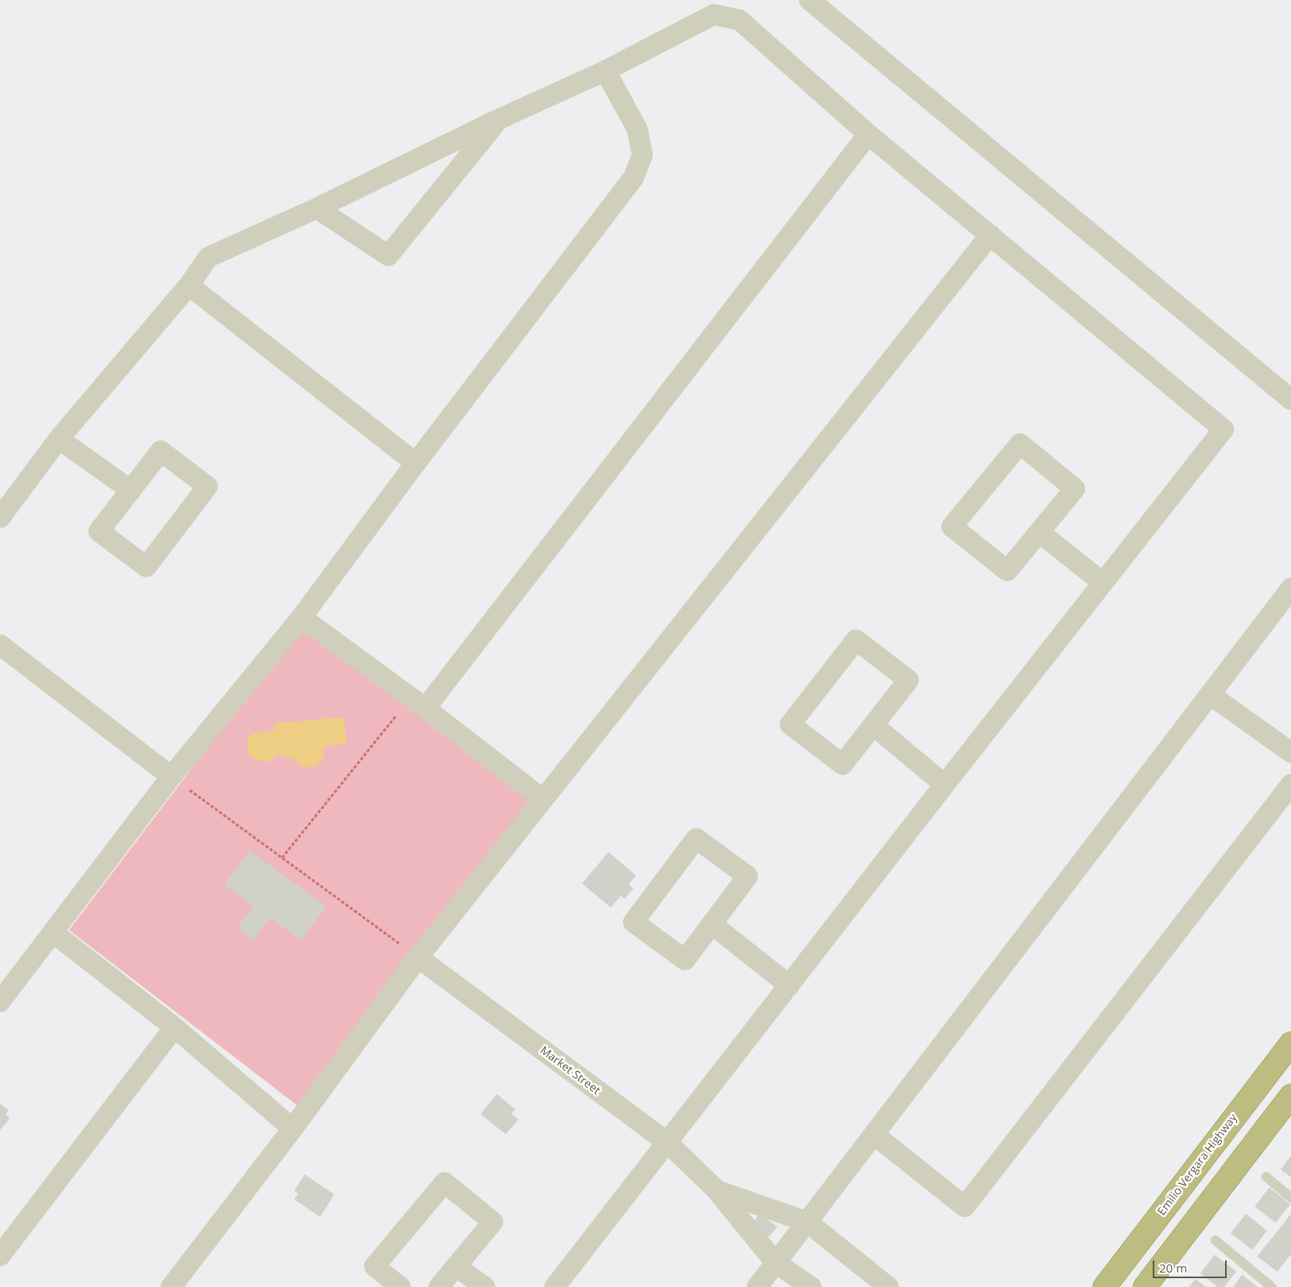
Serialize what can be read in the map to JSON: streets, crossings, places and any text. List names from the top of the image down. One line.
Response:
{"streets":{"highway":["Emilio Vergara Highway"],"street":["Market Street"]},"scale_bar":"20 m"}
